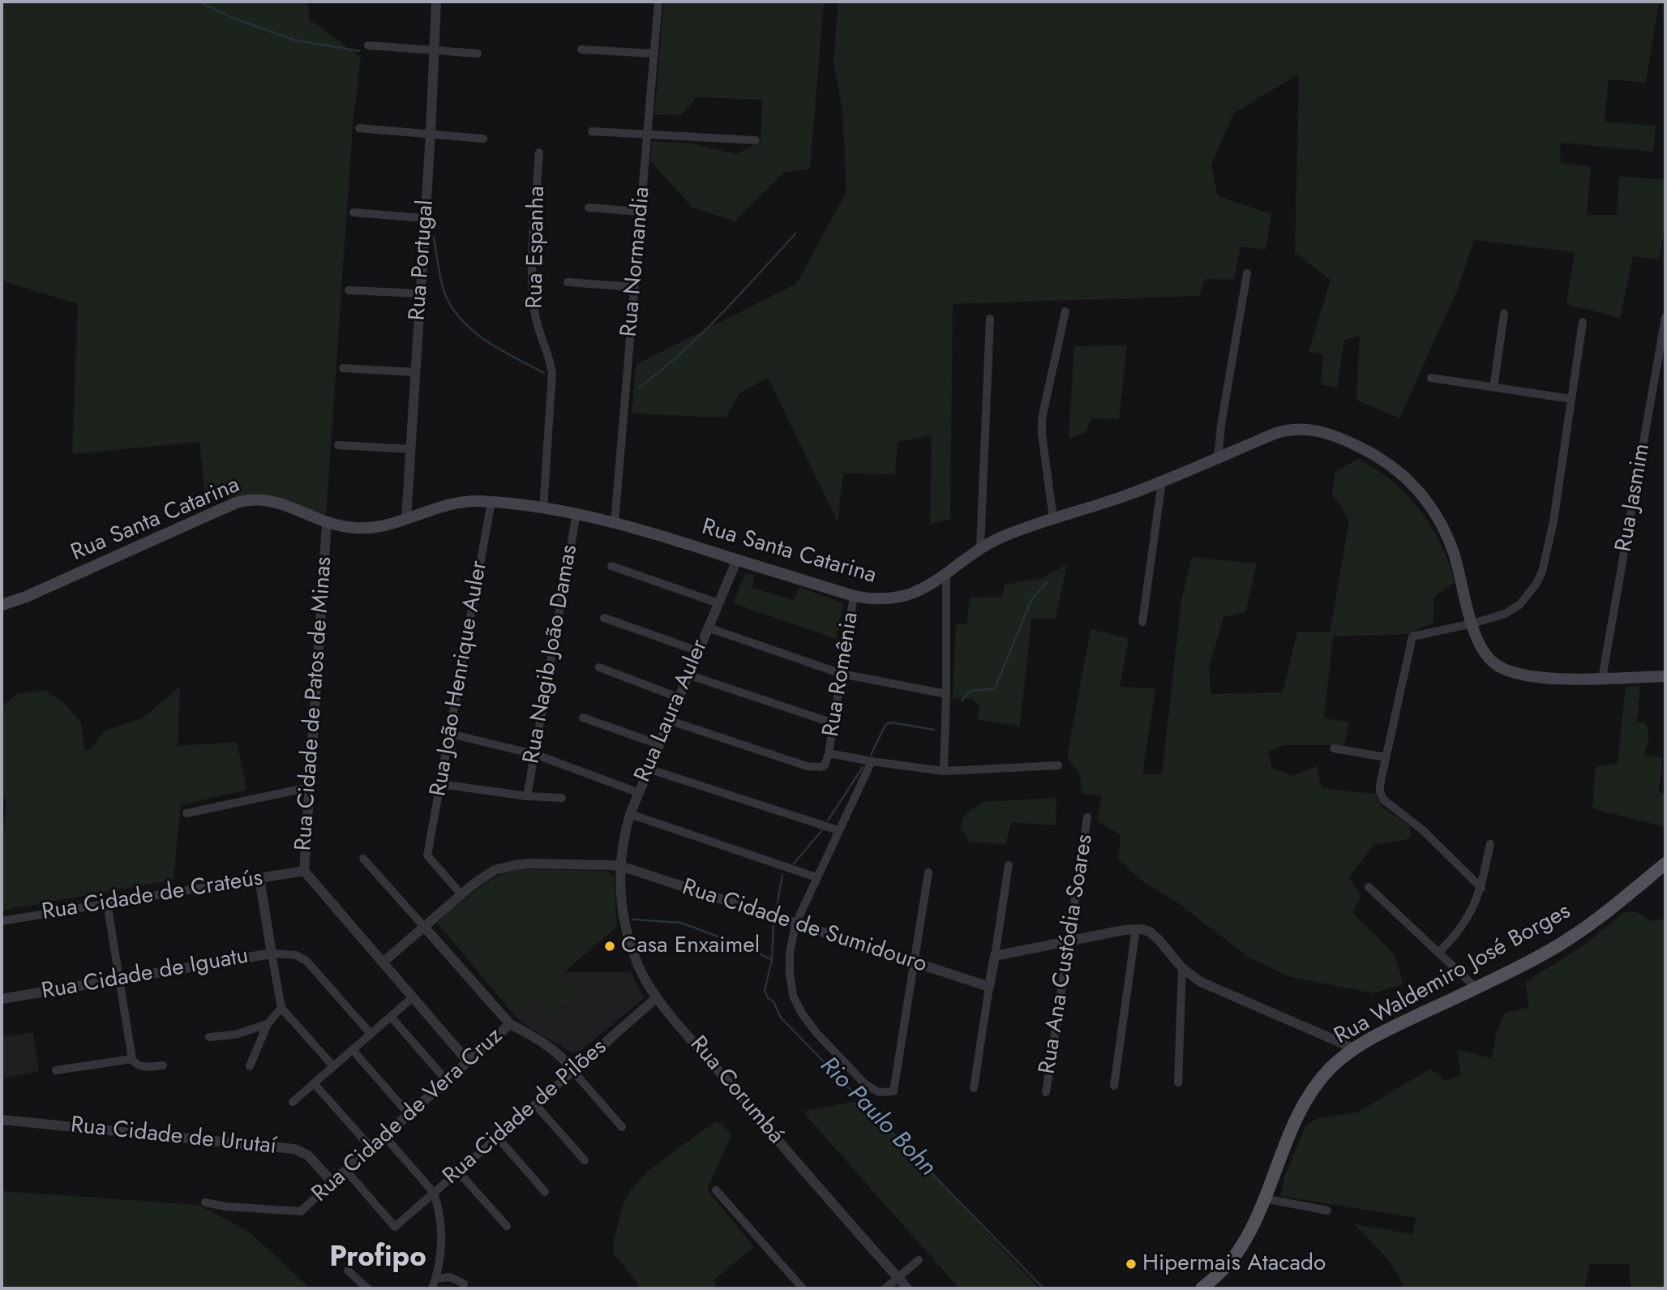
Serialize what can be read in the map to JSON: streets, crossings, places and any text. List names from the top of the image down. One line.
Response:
{"streets":{"main road":["Rua Santa Catarina","Rua Waldemiro José Borges"],"street":["Rua Espanha","Rua Portugal","Rua Normandia","Rua Jasmim","Rua Nagib João Damas","Rua Romênia","Rua João Henrique Auler","Rua Cidade de Patos de Minas","Rua Laura Auler","Rua Cidade de Crateús","Rua Cidade de Sumidouro","Rua Ana Custódia Soares","Rua Cidade de Iguatu","Rua Corumbá","Rua Cidade de Pilões","Rua Cidade de Vera Cruz","Rua Cidade de Urutaí"]},"crossings":[["Rua Espanha","Rua Santa Catarina"],["Rua Portugal","Rua Santa Catarina"],["Rua Normandia","Rua Santa Catarina"],["Rua Jasmim","Rua Santa Catarina"],["Rua Santa Catarina","Rua Nagib João Damas"],["Rua Santa Catarina","Rua Romênia"],["Rua Santa Catarina","Rua João Henrique Auler"],["Rua Santa Catarina","Rua Cidade de Patos de Minas"],["Rua Santa Catarina","Rua Laura Auler"],["Rua João Henrique Auler","Rua Cidade de Sumidouro"],["Rua Cidade de Patos de Minas","Rua Cidade de Crateús"],["Rua Cidade de Patos de Minas","Rua Cidade de Sumidouro"],["Rua Cidade de Patos de Minas","Rua Cidade de Vera Cruz"],["Rua Laura Auler","Rua Cidade de Sumidouro"],["Rua Laura Auler","Rua Corumbá"],["Rua Cidade de Sumidouro","Rua Corumbá"],["Rua Corumbá","Rua Cidade de Pilões"],["Rua Cidade de Pilões","Rua Cidade de Vera Cruz"],["Rua Cidade de Vera Cruz","Rua Cidade de Urutaí"]],"districts":["Profipo"],"water":["Rio Paulo Bohn"],"places":["Casa Enxaimel","Hipermais Atacado"]}
